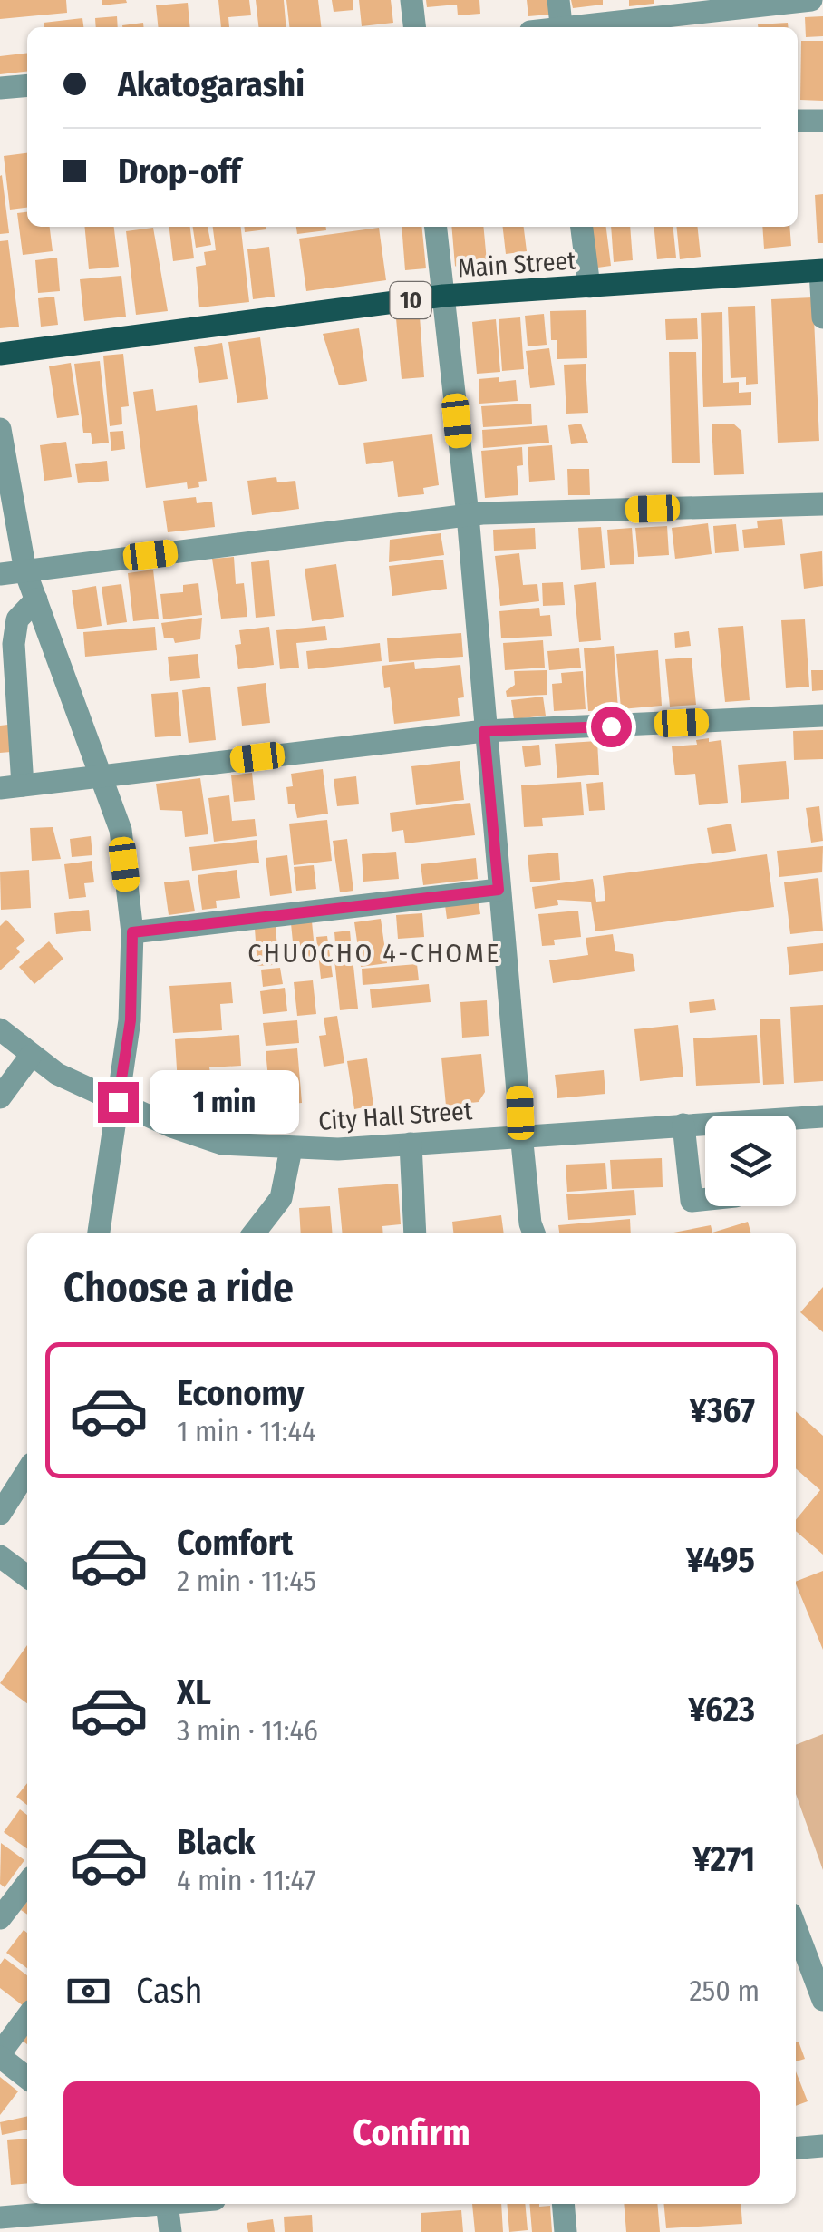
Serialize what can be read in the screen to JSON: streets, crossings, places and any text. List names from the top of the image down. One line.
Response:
{"streets":{"main road":["Main Street","10"],"street":["City Hall Street"]},"districts":["CHUOCHO 4-CHOME"],"page":{"banner":["Akatogarashi","Drop-off"],"bubble":"1 min","heading":"Choose a ride","list":[{"name":"Economy","note":"1 min · 11:44","value":"¥367"},{"name":"Comfort","note":"2 min · 11:45","value":"¥495"},{"name":"XL","note":"3 min · 11:46","value":"¥623"},{"name":"Black","note":"4 min · 11:47","value":"¥271"}],"pay":["Cash","250 m"],"buttons":"Confirm"}}
